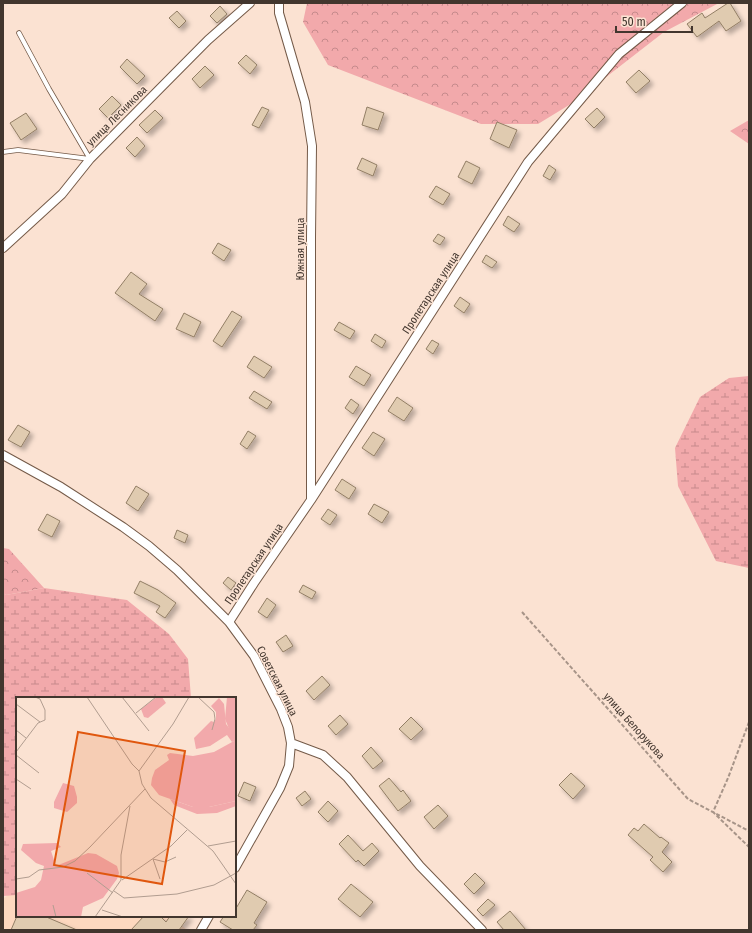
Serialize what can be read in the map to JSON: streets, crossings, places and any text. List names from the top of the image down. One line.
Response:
{"streets":{"street":["улица Лесникова","Южная улица","Пролетарская улица","Советская улица"],"path":["улица Белорукова"]},"crossings":[["Южная улица","Пролетарская улица"],["Пролетарская улица","Советская улица"]],"scale_bar":"50 m"}
